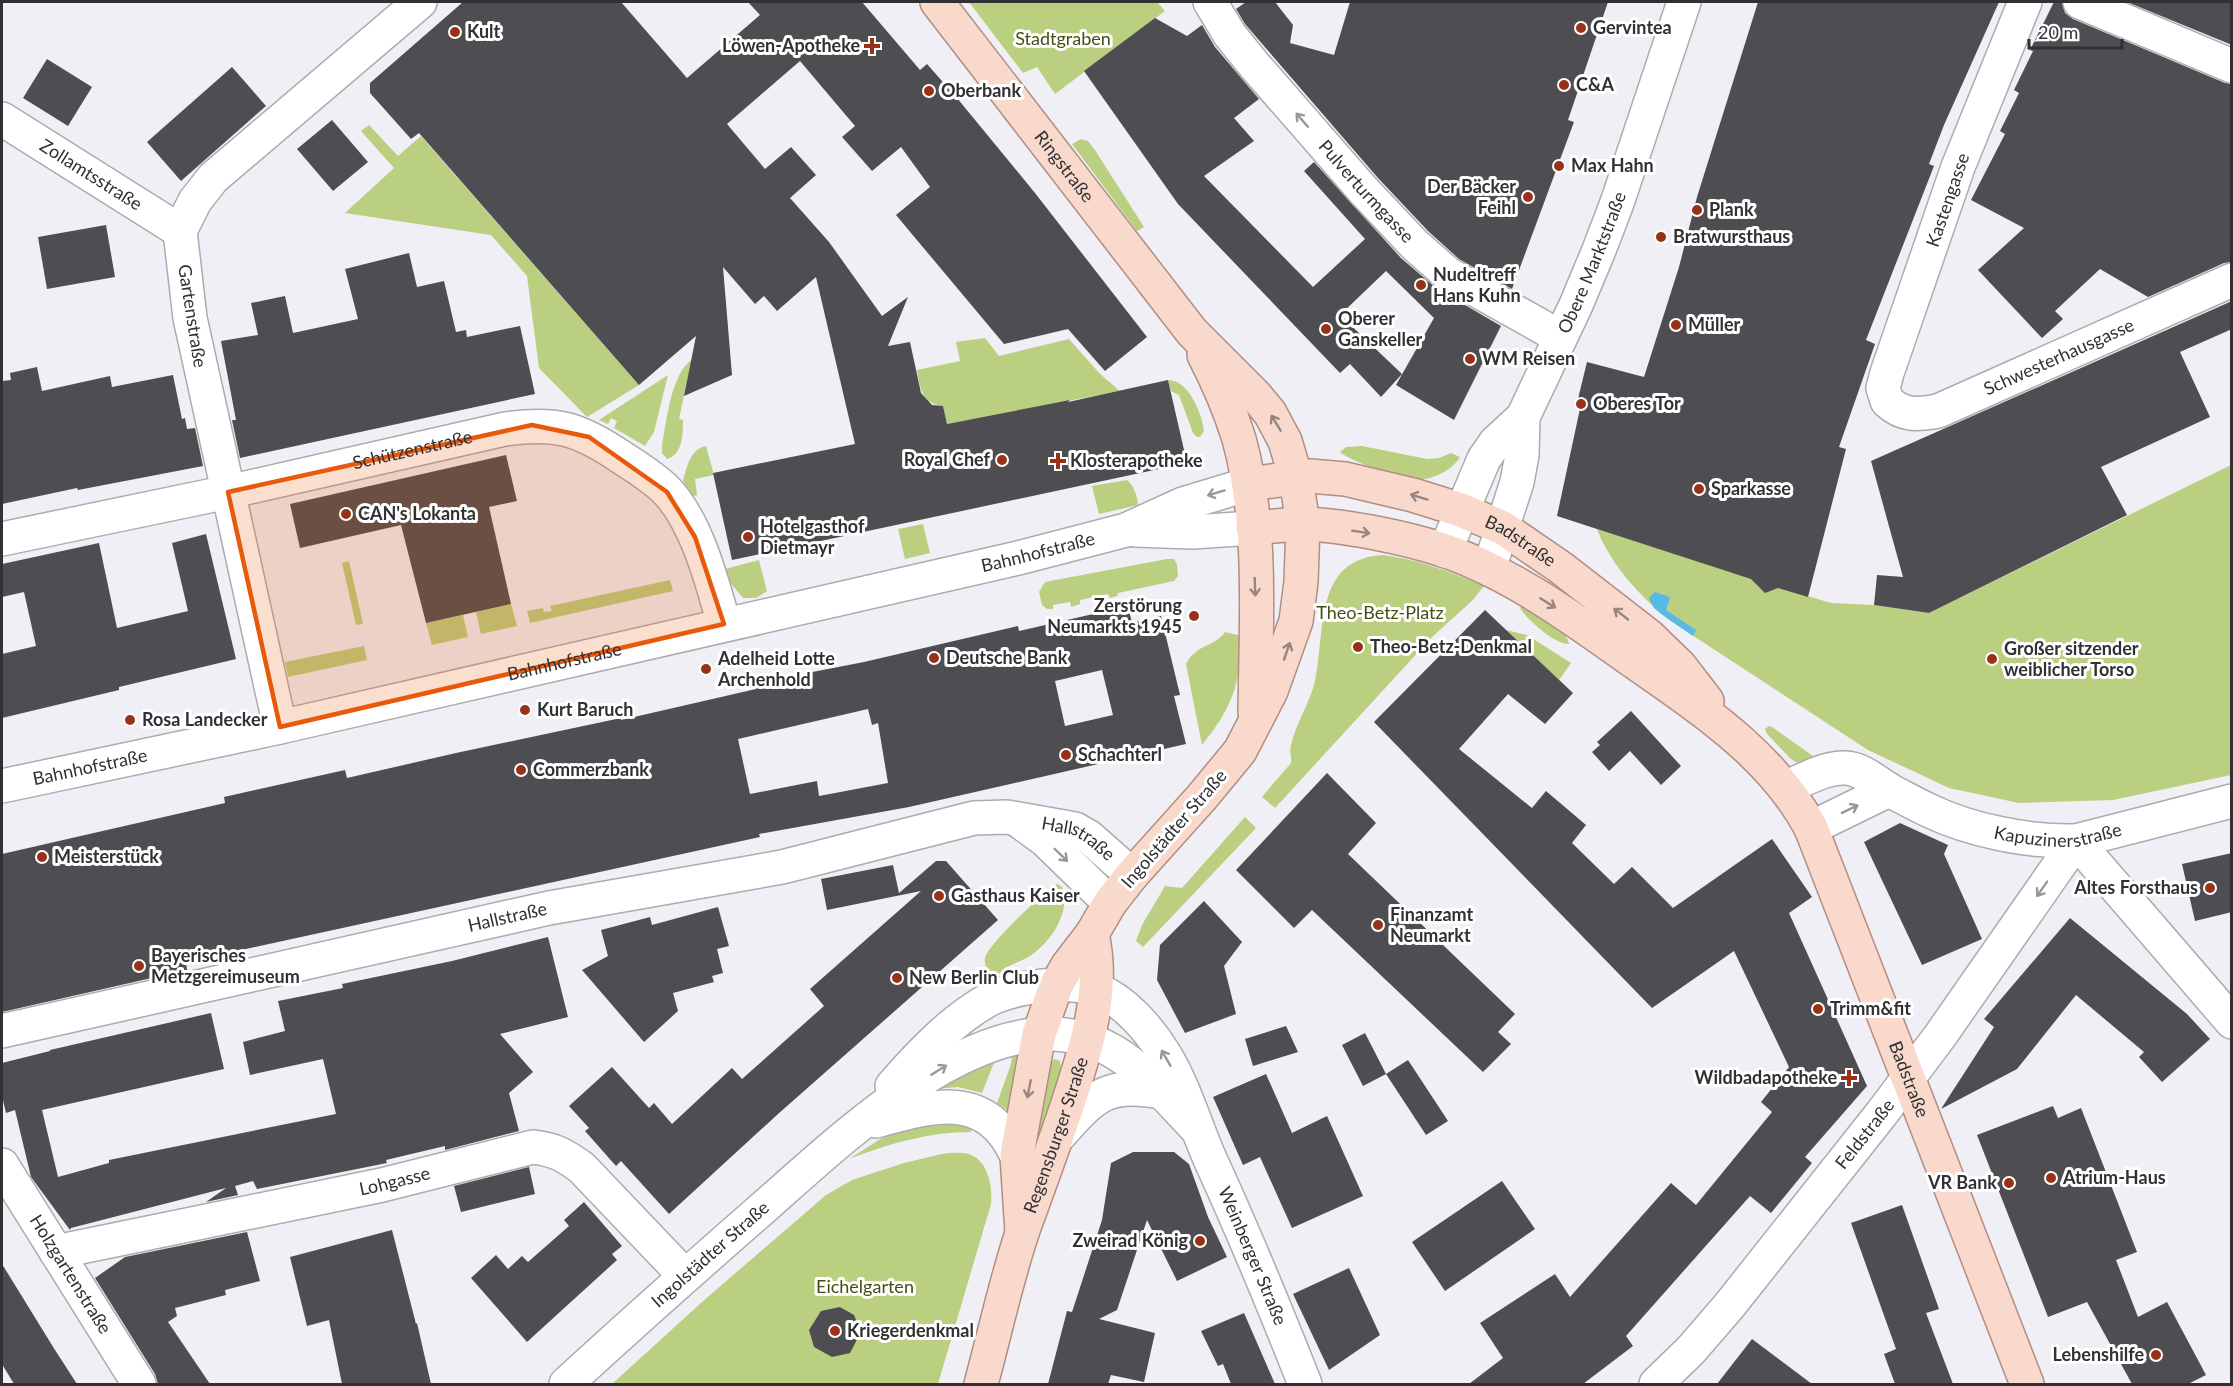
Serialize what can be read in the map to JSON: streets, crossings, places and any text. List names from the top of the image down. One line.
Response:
{"streets":{"main road":["Ringstraße","Badstraße","Ingolstädter Straße","Regensburger Straße"],"street":["Zollamtsstraße","Pulverturmgasse","Kastengasse","Obere Marktstraße","Gartenstraße","Schwesterhausgasse","Schützenstraße","Bahnhofstraße","Kapuzinerstraße","Hallstraße","Feldstraße","Lohgasse","Weinberger Straße","Holzgartenstraße"]},"crossings":[["Ringstraße","Badstraße"],["Ringstraße","Bahnhofstraße"],["Ringstraße","Ingolstädter Straße"],["Zollamtsstraße","Gartenstraße"],["Pulverturmgasse","Obere Marktstraße"],["Kastengasse","Schwesterhausgasse"],["Obere Marktstraße","Badstraße"],["Gartenstraße","Schützenstraße"],["Gartenstraße","Bahnhofstraße"],["Schützenstraße","Bahnhofstraße"],["Badstraße","Bahnhofstraße"],["Badstraße","Kapuzinerstraße"],["Badstraße","Ingolstädter Straße"],["Badstraße","Feldstraße"],["Bahnhofstraße","Ingolstädter Straße"],["Kapuzinerstraße","Feldstraße"],["Ingolstädter Straße","Hallstraße"],["Ingolstädter Straße","Regensburger Straße"],["Ingolstädter Straße","Lohgasse"],["Ingolstädter Straße","Weinberger Straße"],["Regensburger Straße","Weinberger Straße"],["Lohgasse","Holzgartenstraße"]],"one_way":["Pulverturmgasse","Feldstraße"],"parks":["Stadtgraben","Theo-Betz-Platz","Eichelgarten"],"places":{"other":["Gervintea","Kult","C&A","Oberbank","Max Hahn","Der Bäcker Feihl","Plank","Bratwursthaus","Nudeltreff Hans Kuhn","Müller","Oberer Ganskeller","WM Reisen","Oberes Tor","Royal Chef","Sparkasse","CAN's Lokanta","Hotelgasthof Dietmayr","Zerstörung Neumarkts 1945","Theo-Betz-Denkmal","Deutsche Bank","Großer sitzender weiblicher Torso","Adelheid Lotte Archenhold","Kurt Baruch","Rosa Landecker","Schachterl","Commerzbank","Meisterstück","Altes Forsthaus","Gasthaus Kaiser","Finanzamt Neumarkt","Bayerisches Metzgereimuseum","New Berlin Club","Trimm&fit","Atrium-Haus","VR Bank","Zweirad König","Kriegerdenkmal","Lebenshilfe"],"health":["Löwen-Apotheke","Klosterapotheke","Wildbadapotheke"]},"scale_bar":"20 m"}
